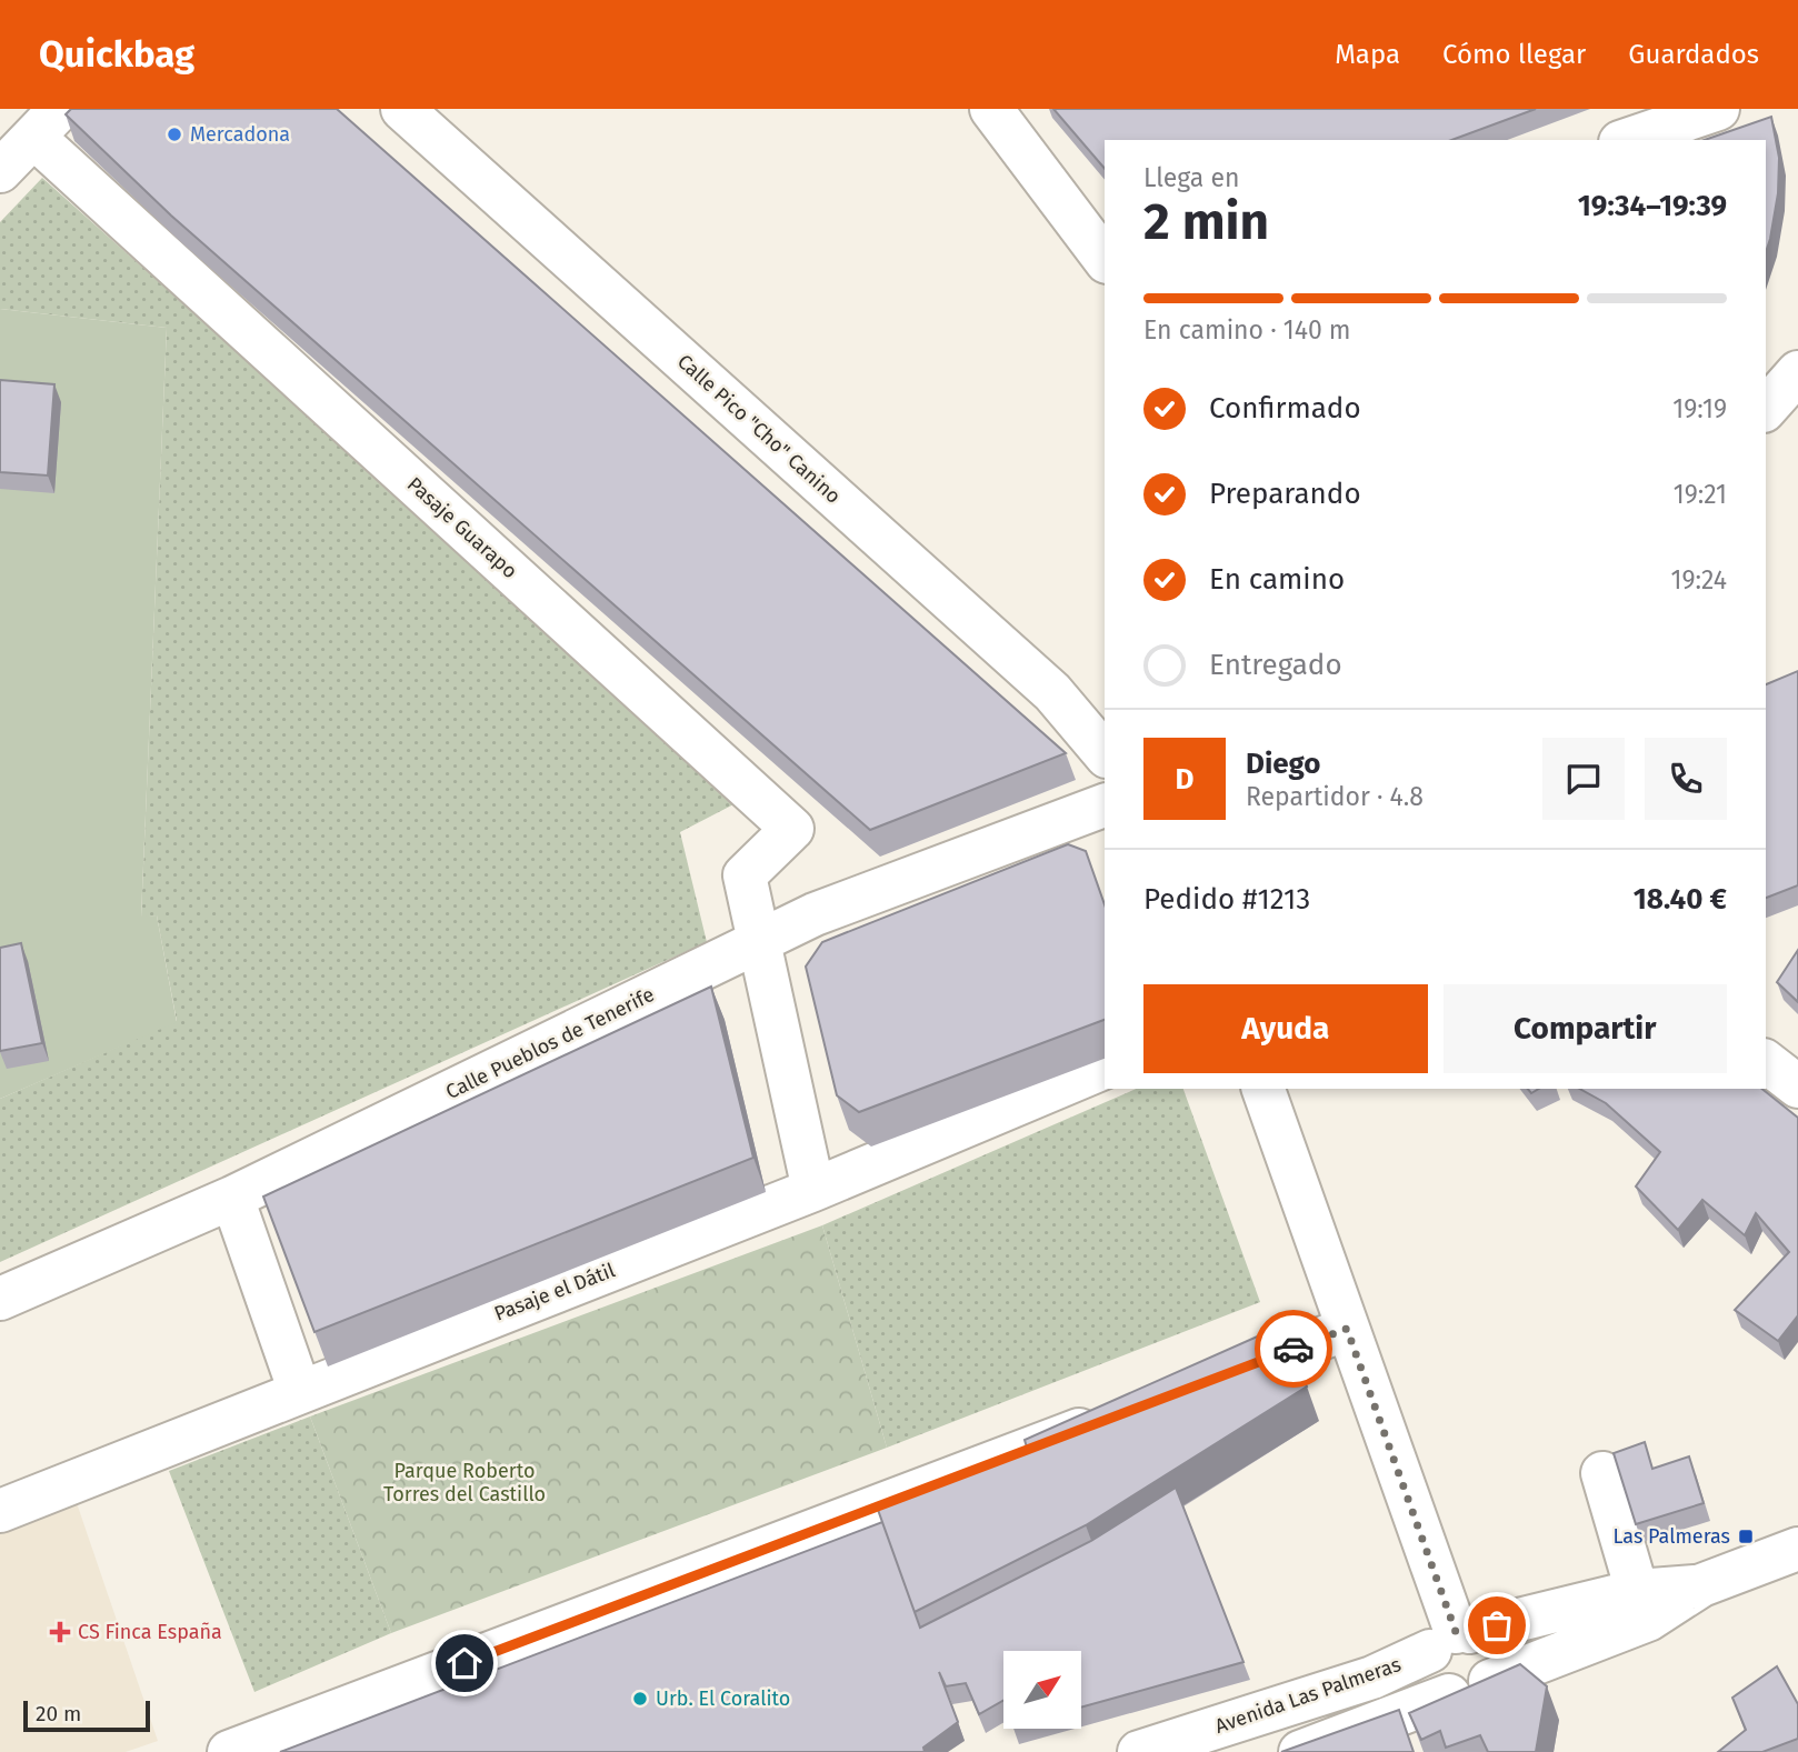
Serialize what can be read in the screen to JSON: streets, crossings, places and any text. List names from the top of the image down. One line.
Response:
{"streets":{"street":["Calle Pico \"Cho\" Canino","Pasaje Guarapo","Calle Pueblos de Tenerife","Pasaje el Dátil","Avenida Las Palmeras"]},"crossings":[["Pasaje Guarapo","Calle Pueblos de Tenerife"]],"parks":["Parque Roberto Torres del Castillo"],"places":{"other":["Mercadona","Urb. El Coralito"],"transit":["Las Palmeras"],"health":["CS Finca España"]},"scale_bar":"20 m","north":"top right","page":{"header":"Quickbag","nav":["Mapa","Cómo llegar","Guardados"],"heading":["2 min","Llega en","19:34–19:39"],"panel":["Diego","Repartidor · 4.8","Pedido #1213","18.40 €"],"bar":"En camino · 140 m","list":[["Confirmado","19:19"],["Preparando","19:21"],["En camino","19:24"],"Entregado"],"round":"D","buttons":["Ayuda","Compartir"],"scale":"20 m"}}
